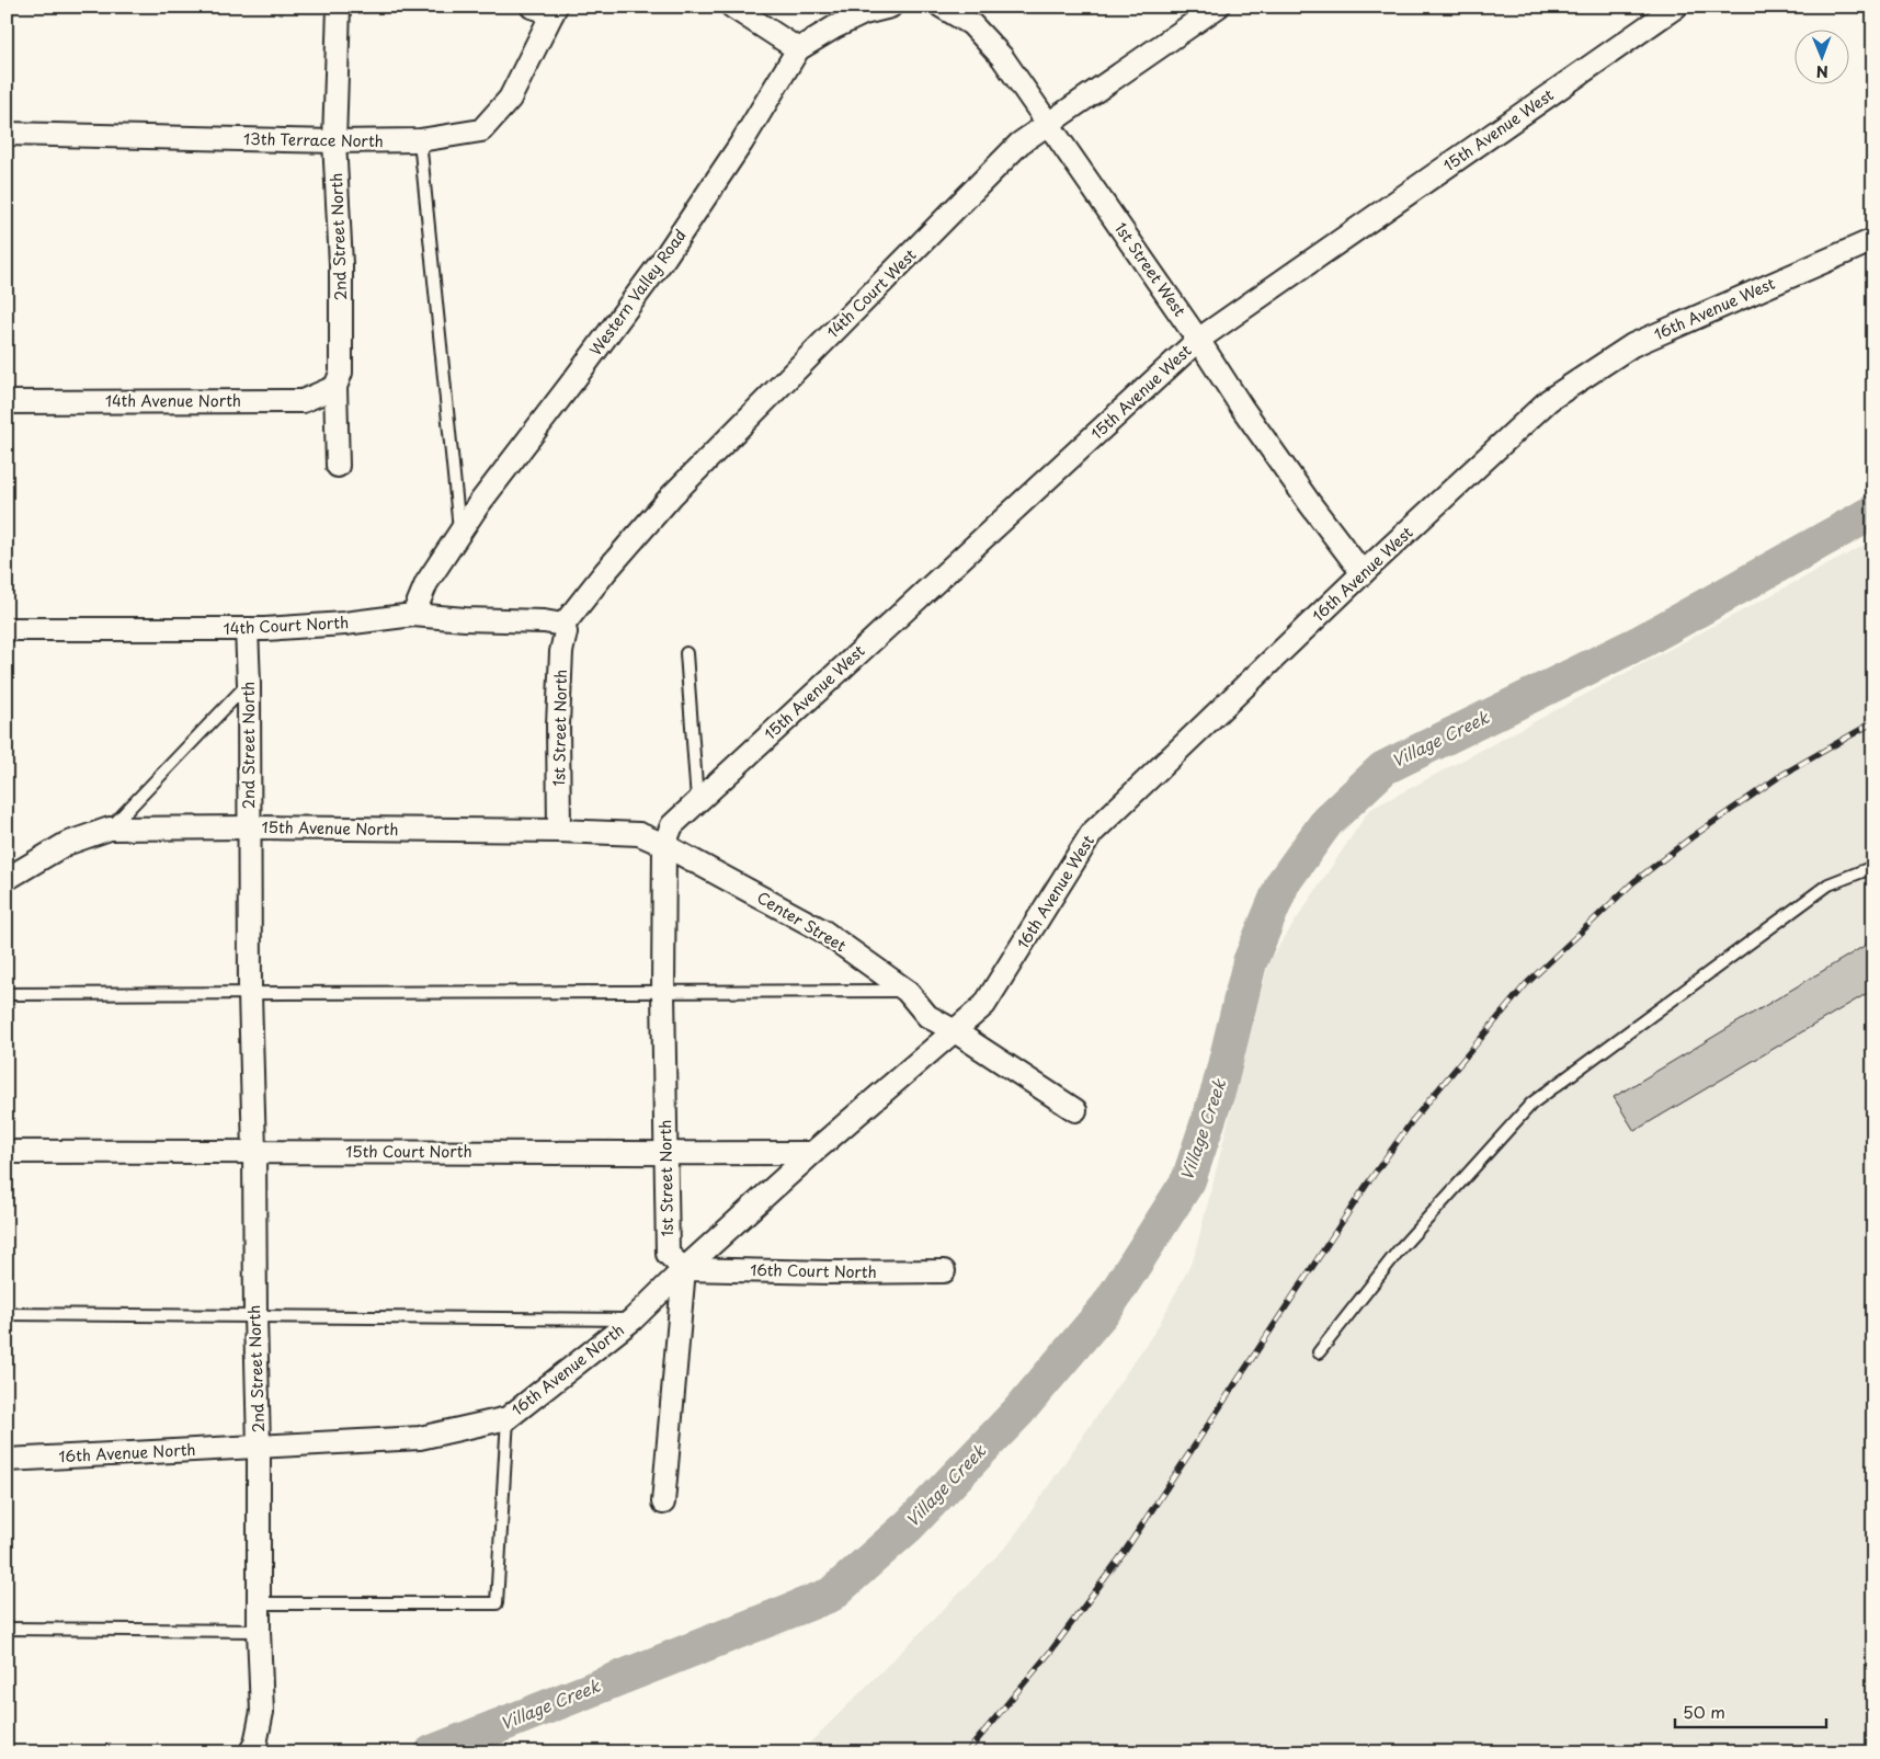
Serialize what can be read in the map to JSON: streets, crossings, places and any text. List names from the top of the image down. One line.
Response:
{"streets":{"street":["15th Avenue West","13th Terrace North","2nd Street North","1st Street West","Western Valley Road","14th Court West","16th Avenue West","14th Avenue North","14th Court North","1st Street North","15th Avenue North","Center Street","15th Court North","16th Court North","16th Avenue North"]},"crossings":[["15th Avenue West","1st Street West"],["15th Avenue West","1st Street North"],["15th Avenue West","15th Avenue North"],["15th Avenue West","Center Street"],["13th Terrace North","2nd Street North"],["2nd Street North","14th Avenue North"],["2nd Street North","14th Court North"],["2nd Street North","15th Avenue North"],["2nd Street North","15th Court North"],["2nd Street North","16th Avenue North"],["1st Street West","14th Court West"],["1st Street West","16th Avenue West"],["Western Valley Road","14th Court North"],["14th Court West","14th Court North"],["14th Court West","1st Street North"],["16th Avenue West","Center Street"],["16th Avenue West","16th Avenue North"],["14th Court North","1st Street North"],["1st Street North","15th Avenue North"],["1st Street North","Center Street"],["1st Street North","15th Court North"],["1st Street North","16th Court North"],["1st Street North","16th Avenue North"],["15th Avenue North","Center Street"],["Center Street","16th Avenue North"],["15th Court North","16th Avenue North"],["16th Court North","16th Avenue North"]],"water":["Village Creek"],"scale_bar":"50 m","north":"bottom"}
